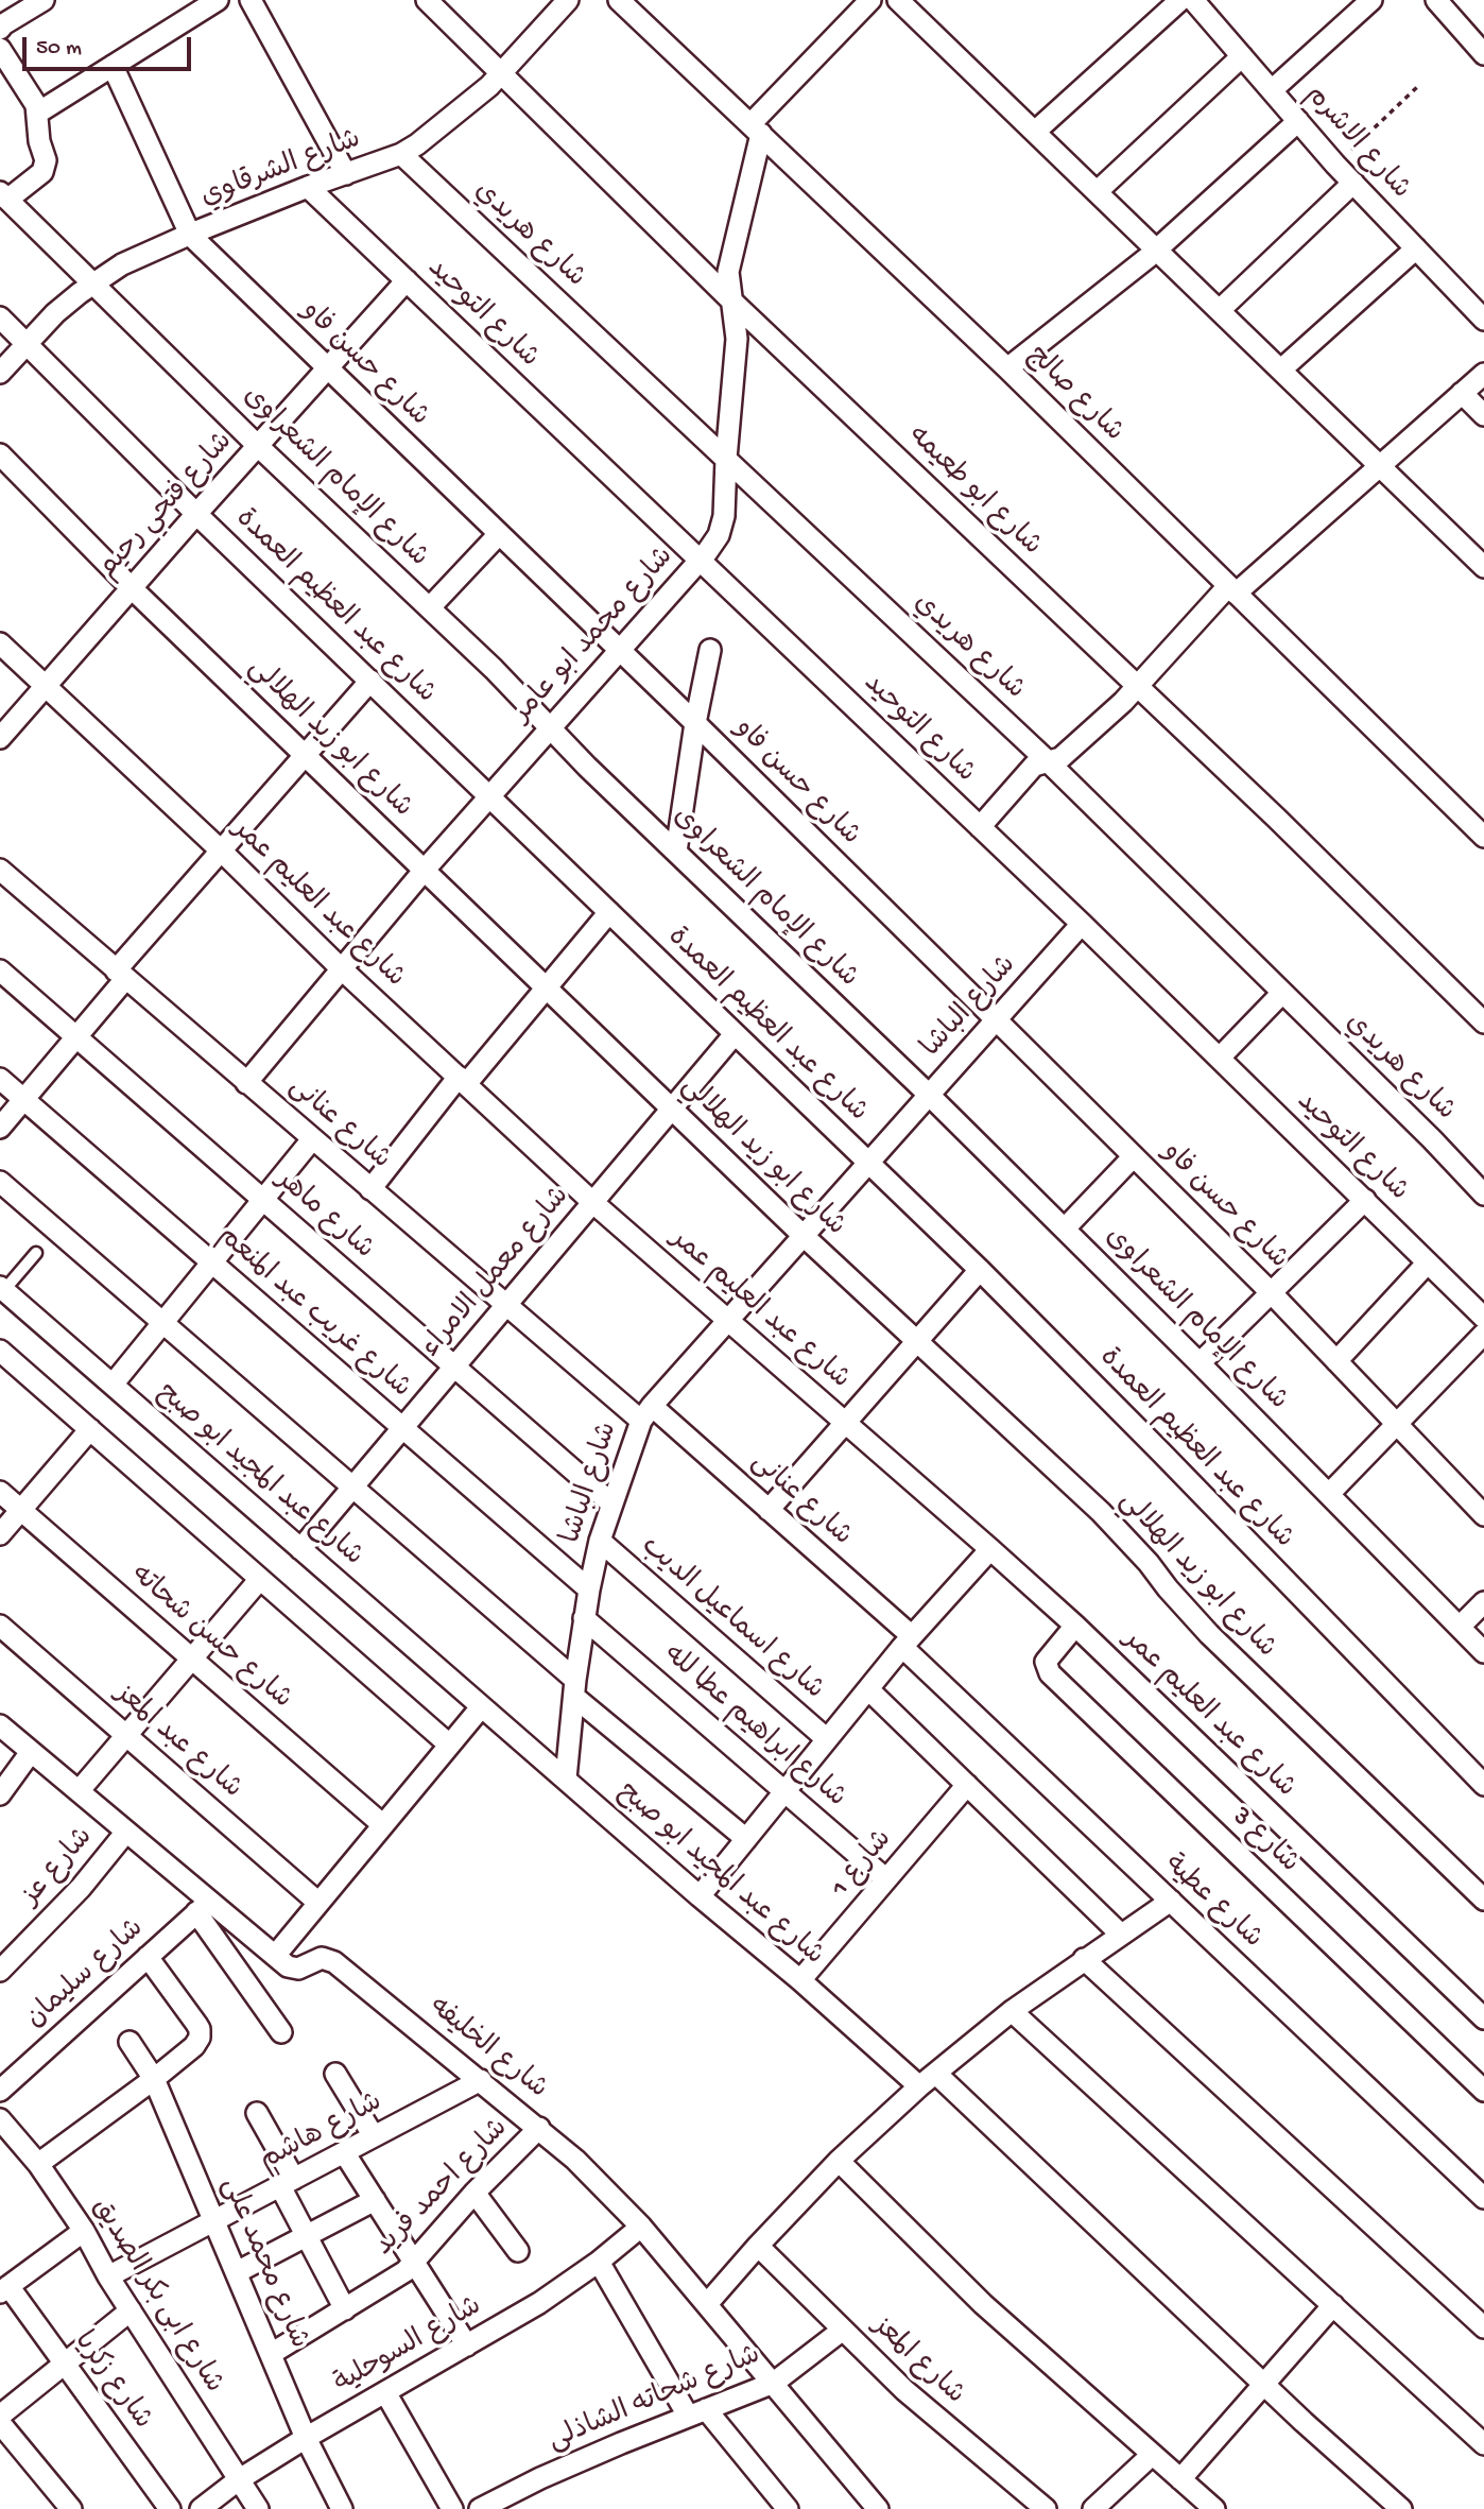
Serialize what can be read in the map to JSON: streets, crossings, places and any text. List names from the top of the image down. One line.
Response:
{"streets":{"street":["شارع الاشرم","شارع الشرقاوي","شارع هريدي","شارع التوحيد","شارع حسن فاو","شارع صالح","شارع الإمام الشعراوى","شارع ابو طعيمه","شارع فتحي رحيم","شارع عبد العظيم العمدة","شارع محمد ابو عامر","شارع ابو زيد الهلالي","شارع عبد العليم عمر","شارع الباشا","شارع عنانى","شارع ماهر","شارع معمل الامراء","شارع غريب عبد المنعم","شارع عبد المجيد ابو صبح","شارع اسماعيل الديب","شارع حسن شحاته","شارع ابراهيم عطا لله","شارع عبد المعز","شارع 3","شارع 1","شارع عز","شارع عطية","شارع سليمان","شارع الخليفه","شارع هاشم","شارع احمد فريد","شارع محمد على","شارع ابى بكر الصديق","شارع السوحلية","شارع المعز","شارع زكريا","شارع شحاته الشاذلى"]},"crossings":[["شارع الشرقاوي","شارع هريدي"],["شارع الشرقاوي","شارع التوحيد"],["شارع الشرقاوي","شارع حسن فاو"],["شارع الشرقاوي","شارع الإمام الشعراوى"],["شارع الشرقاوي","شارع ابو طعيمه"],["شارع الشرقاوي","شارع عبد العظيم العمدة"],["شارع هريدي","شارع محمد ابو عامر"],["شارع التوحيد","شارع فتحي رحيم"],["شارع التوحيد","شارع محمد ابو عامر"],["شارع التوحيد","شارع الباشا"],["شارع حسن فاو","شارع فتحي رحيم"],["شارع حسن فاو","شارع محمد ابو عامر"],["شارع حسن فاو","شارع الباشا"],["شارع صالح","شارع محمد ابو عامر"],["شارع الإمام الشعراوى","شارع فتحي رحيم"],["شارع الإمام الشعراوى","شارع محمد ابو عامر"],["شارع الإمام الشعراوى","شارع الباشا"],["شارع ابو طعيمه","شارع محمد ابو عامر"],["شارع فتحي رحيم","شارع عبد العظيم العمدة"],["شارع فتحي رحيم","شارع ابو زيد الهلالي"],["شارع فتحي رحيم","شارع عبد العليم عمر"],["شارع عبد العظيم العمدة","شارع محمد ابو عامر"],["شارع عبد العظيم العمدة","شارع الباشا"],["شارع عبد العظيم العمدة","شارع معمل الامراء"],["شارع محمد ابو عامر","شارع ابو زيد الهلالي"],["شارع محمد ابو عامر","شارع عبد العليم عمر"],["شارع محمد ابو عامر","شارع عنانى"],["شارع ابو زيد الهلالي","شارع الباشا"],["شارع ابو زيد الهلالي","شارع معمل الامراء"],["شارع عبد العليم عمر","شارع الباشا"],["شارع عبد العليم عمر","شارع معمل الامراء"],["شارع عبد العليم عمر","شارع 3"],["شارع الباشا","شارع عنانى"],["شارع الباشا","شارع ماهر"],["شارع الباشا","شارع غريب عبد المنعم"],["شارع الباشا","شارع عبد المجيد ابو صبح"],["شارع الباشا","شارع اسماعيل الديب"],["شارع الباشا","شارع ابراهيم عطا لله"],["شارع عنانى","شارع معمل الامراء"],["شارع عنانى","شارع عطية"],["شارع ماهر","شارع معمل الامراء"],["شارع معمل الامراء","شارع غريب عبد المنعم"],["شارع معمل الامراء","شارع عبد المجيد ابو صبح"],["شارع عبد المجيد ابو صبح","شارع 1"],["شارع ابراهيم عطا لله","شارع 1"],["شارع عز","شارع الخليفه"],["شارع سليمان","شارع الخليفه"],["شارع الخليفه","شارع هاشم"],["شارع الخليفه","شارع احمد فريد"],["شارع الخليفه","شارع السوحلية"],["شارع الخليفه","شارع شحاته الشاذلى"],["شارع هاشم","شارع محمد على"],["شارع هاشم","شارع ابى بكر الصديق"],["شارع احمد فريد","شارع محمد على"],["شارع محمد على","شارع السوحلية"],["شارع ابى بكر الصديق","شارع السوحلية"],["شارع المعز","شارع شحاته الشاذلى"]],"scale_bar":"50 m"}
